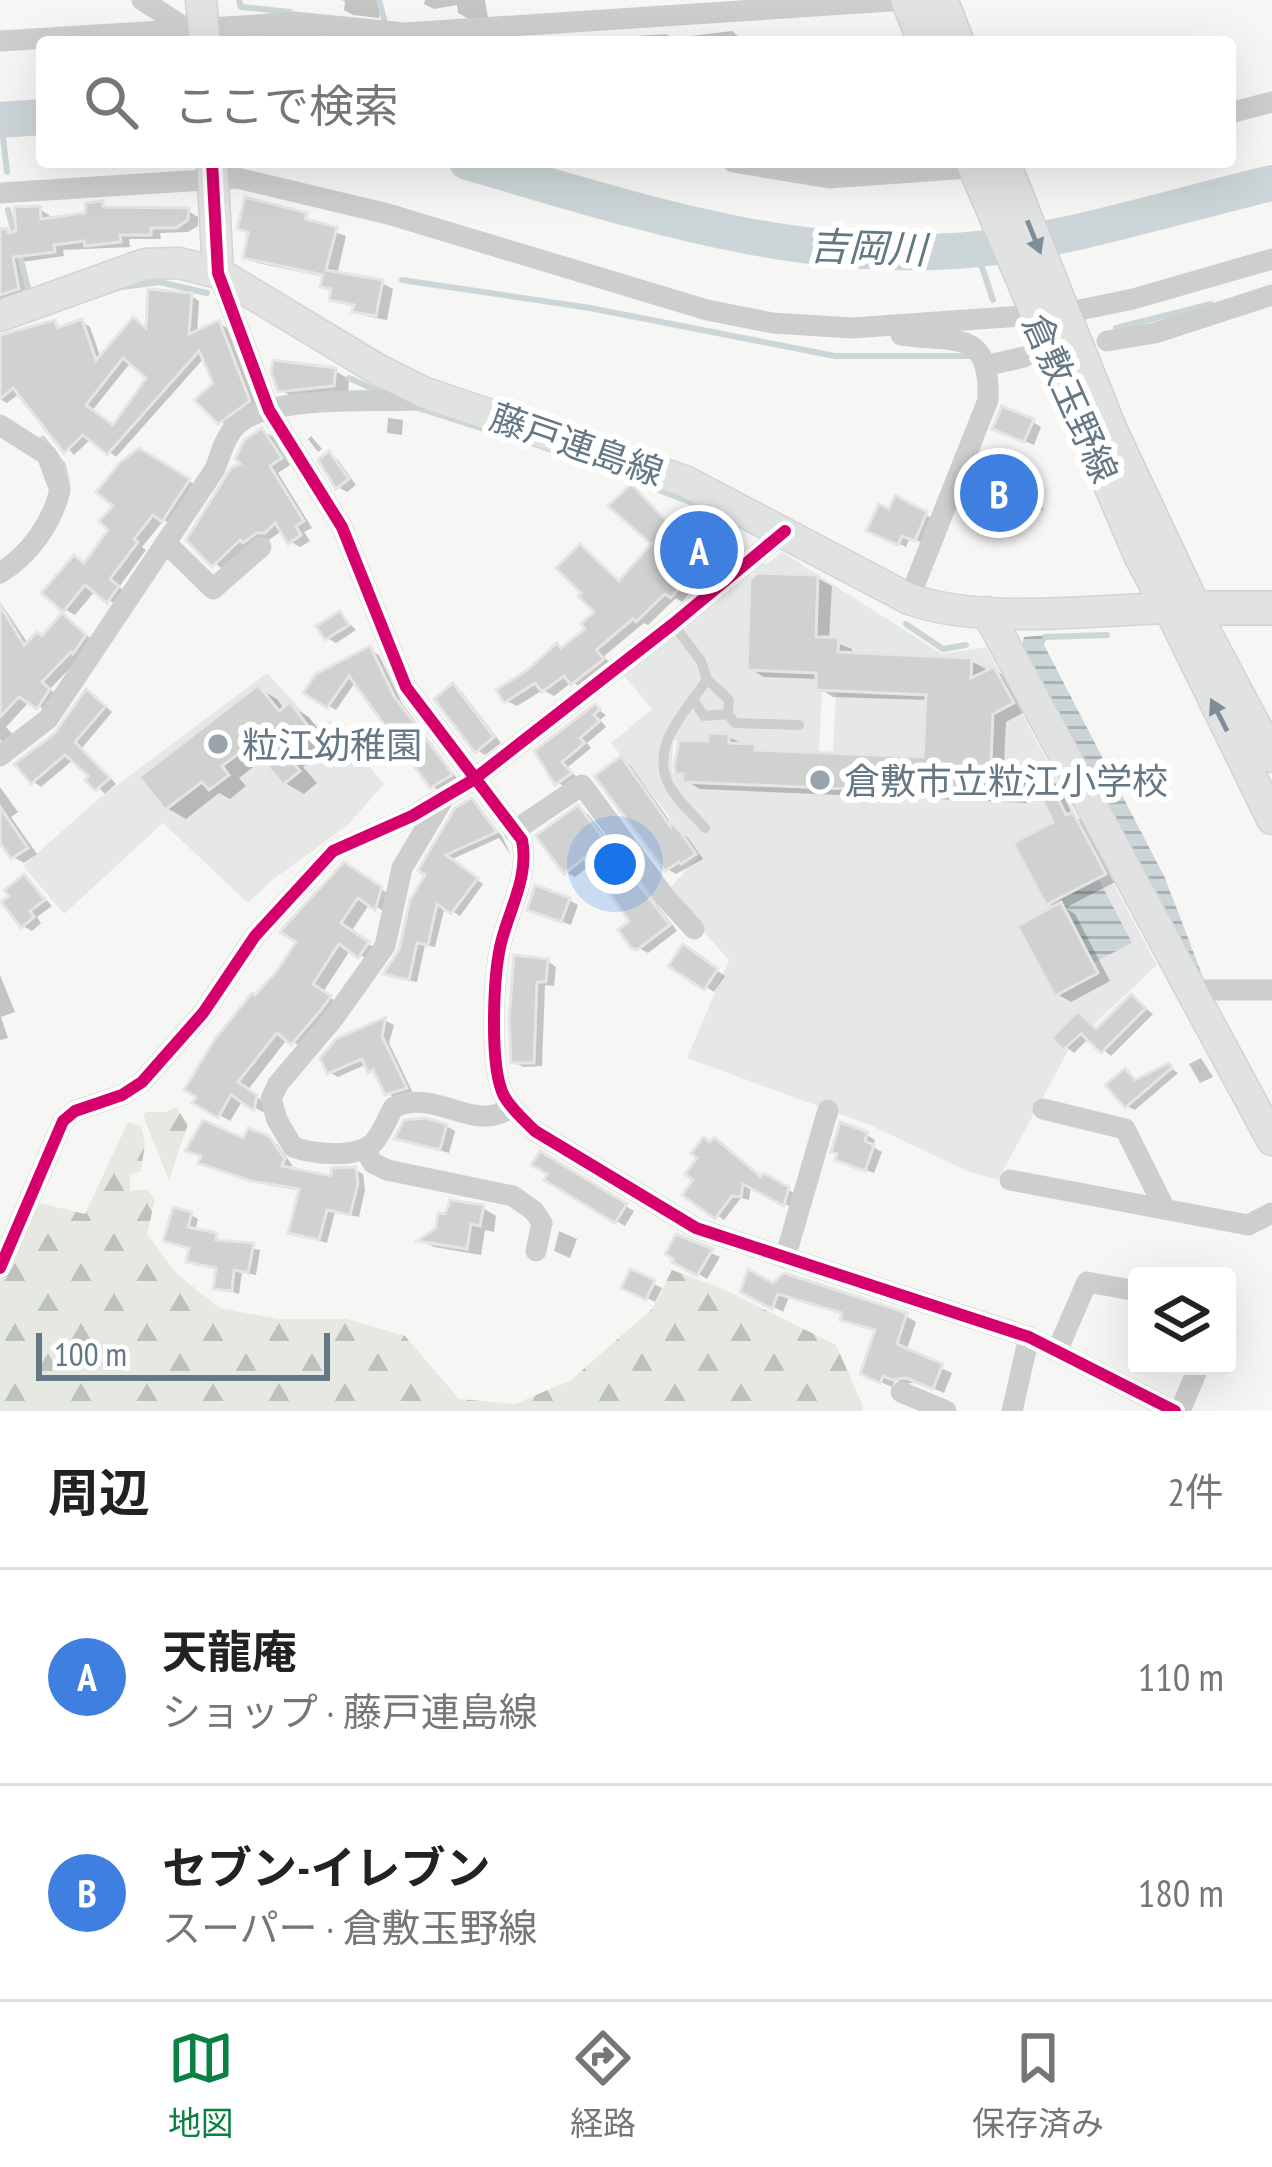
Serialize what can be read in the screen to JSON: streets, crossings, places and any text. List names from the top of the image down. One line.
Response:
{"streets":{"main road":["倉敷玉野線","藤戸連島線"]},"crossings":[["倉敷玉野線","藤戸連島線"]],"water":["吉岡川"],"places":["粒江幼稚園","倉敷市立粒江小学校"],"scale_bar":"100 m","page":{"search":"ここで検索","pins":["B","A"],"scale":"100 m","heading":["周辺","2件"],"list":[{"mark":"A","name":"天龍庵","note":"ショップ · 藤戸連島線","value":"110 m"},{"mark":"B","name":"セブン-イレブン","note":"スーパー · 倉敷玉野線","value":"180 m"}],"nav":["地図","経路","保存済み"]}}
